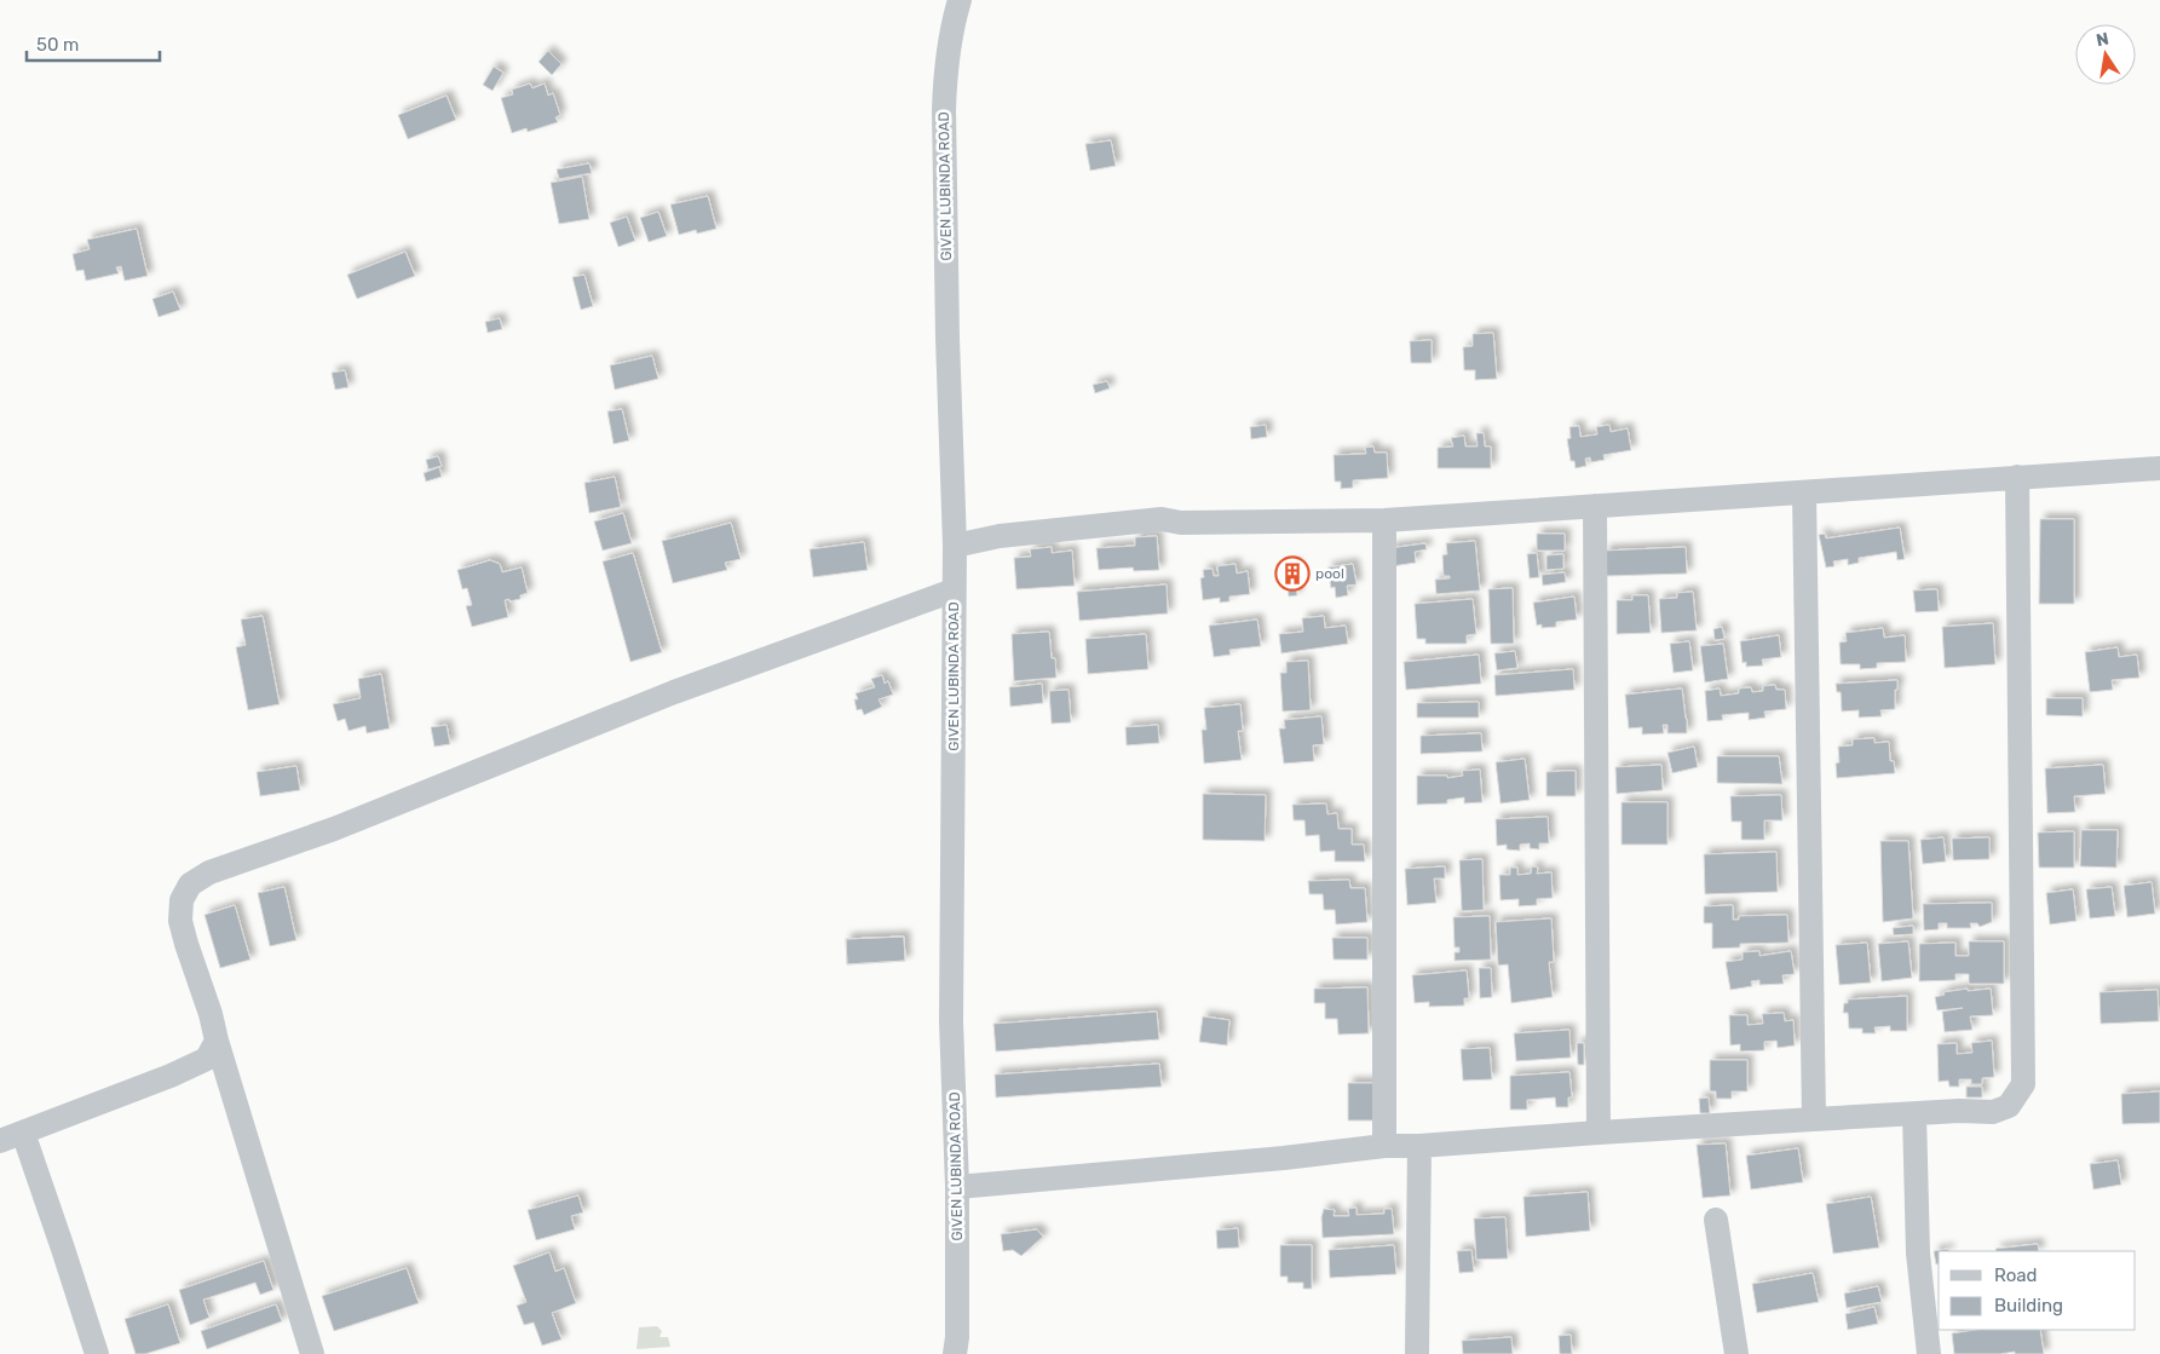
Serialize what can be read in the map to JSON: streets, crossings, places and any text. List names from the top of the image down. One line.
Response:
{"streets":{"street":["GIVEN LUBINDA ROAD"]},"places":{"building":["pool"]},"legend":["Road","Building"],"scale_bar":"50 m","north":"top"}
